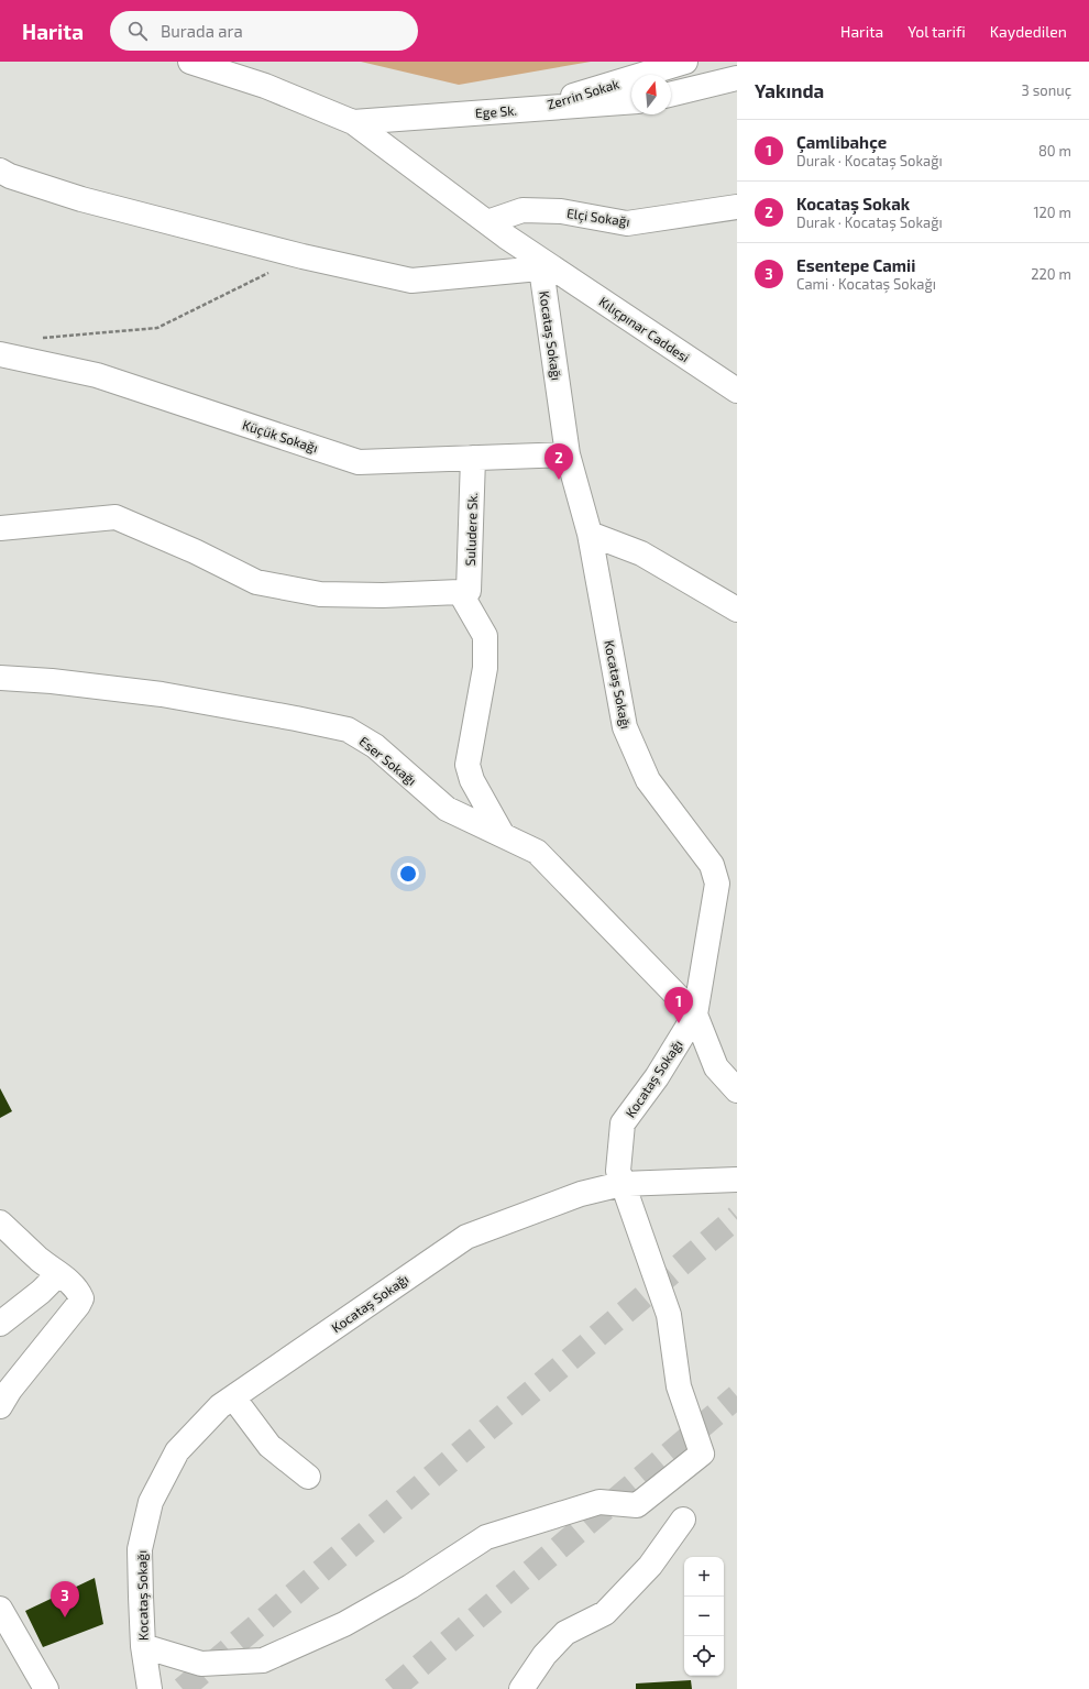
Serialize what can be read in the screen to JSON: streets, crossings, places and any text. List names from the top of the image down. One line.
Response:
{"streets":{"street":["Zerrin Sokak","Ege Sk.","Elçi Sokağı","Kılıçpınar Caddesi","Kocataş Sokağı","Küçük Sokağı","Suludere Sk.","Eser Sokağı"]},"crossings":[["Zerrin Sokak","Ege Sk."],["Ege Sk.","Kılıçpınar Caddesi"],["Elçi Sokağı","Kılıçpınar Caddesi"],["Kılıçpınar Caddesi","Kocataş Sokağı"],["Kocataş Sokağı","Küçük Sokağı"],["Kocataş Sokağı","Eser Sokağı"],["Küçük Sokağı","Suludere Sk."]],"north":"top","page":{"header":"Harita","search":"Burada ara","nav":["Harita","Yol tarifi","Kaydedilen"],"heading":["Yakında","3 sonuç"],"list":[{"mark":"1","name":"Çamlibahçe","note":"Durak · Kocataş Sokağı","value":"80 m"},{"mark":"2","name":"Kocataş Sokak","note":"Durak · Kocataş Sokağı","value":"120 m"},{"mark":"3","name":"Esentepe Camii","note":"Cami · Kocataş Sokağı","value":"220 m"}],"pins":["2","1","3"],"map_buttons":["+","−"]}}
